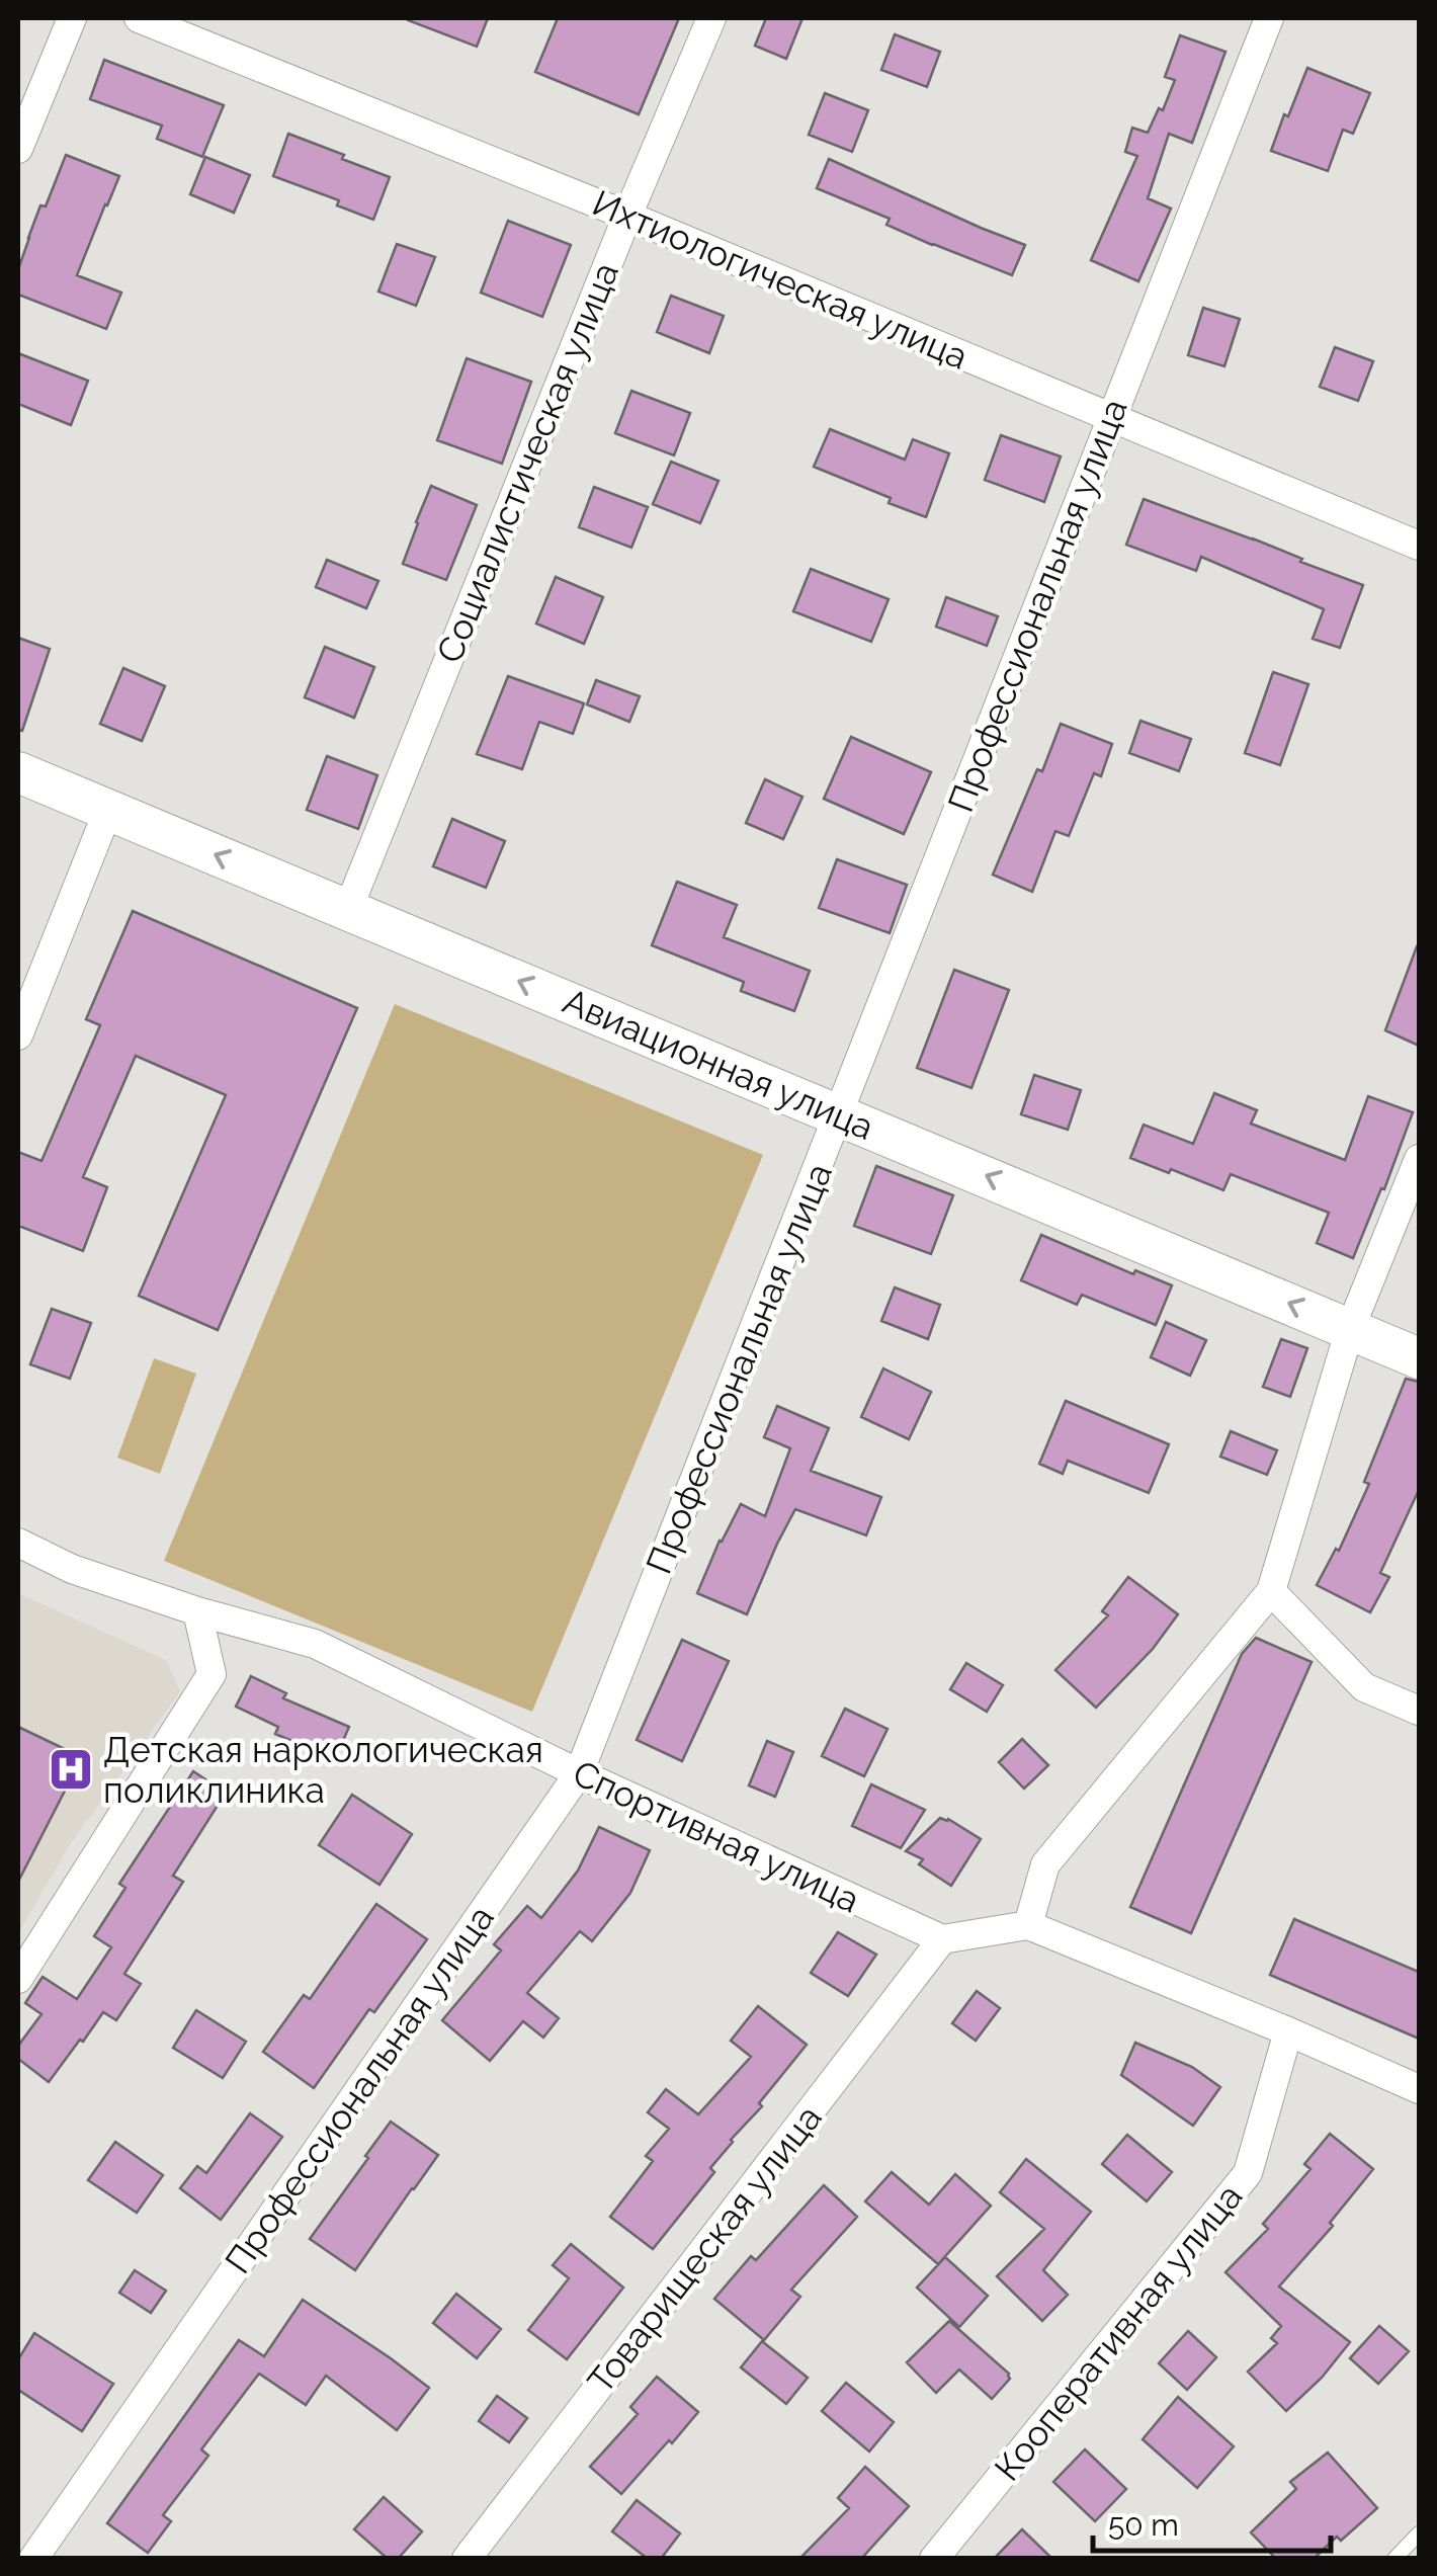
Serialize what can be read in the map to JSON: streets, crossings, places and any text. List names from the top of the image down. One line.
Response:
{"streets":{"main road":["Авиационная улица"],"street":["Ихтиологическая улица","Социалистическая улица","Профессиональная улица","Спортивная улица","Товарищеская улица","Кооперативная улица"]},"crossings":[["Ихтиологическая улица","Социалистическая улица"],["Ихтиологическая улица","Профессиональная улица"],["Социалистическая улица","Авиационная улица"],["Профессиональная улица","Авиационная улица"],["Профессиональная улица","Спортивная улица"],["Спортивная улица","Товарищеская улица"]],"one_way":["Авиационная улица"],"places":{"hospital":["Детская наркологическая поликлиника"]},"scale_bar":"50 m"}
